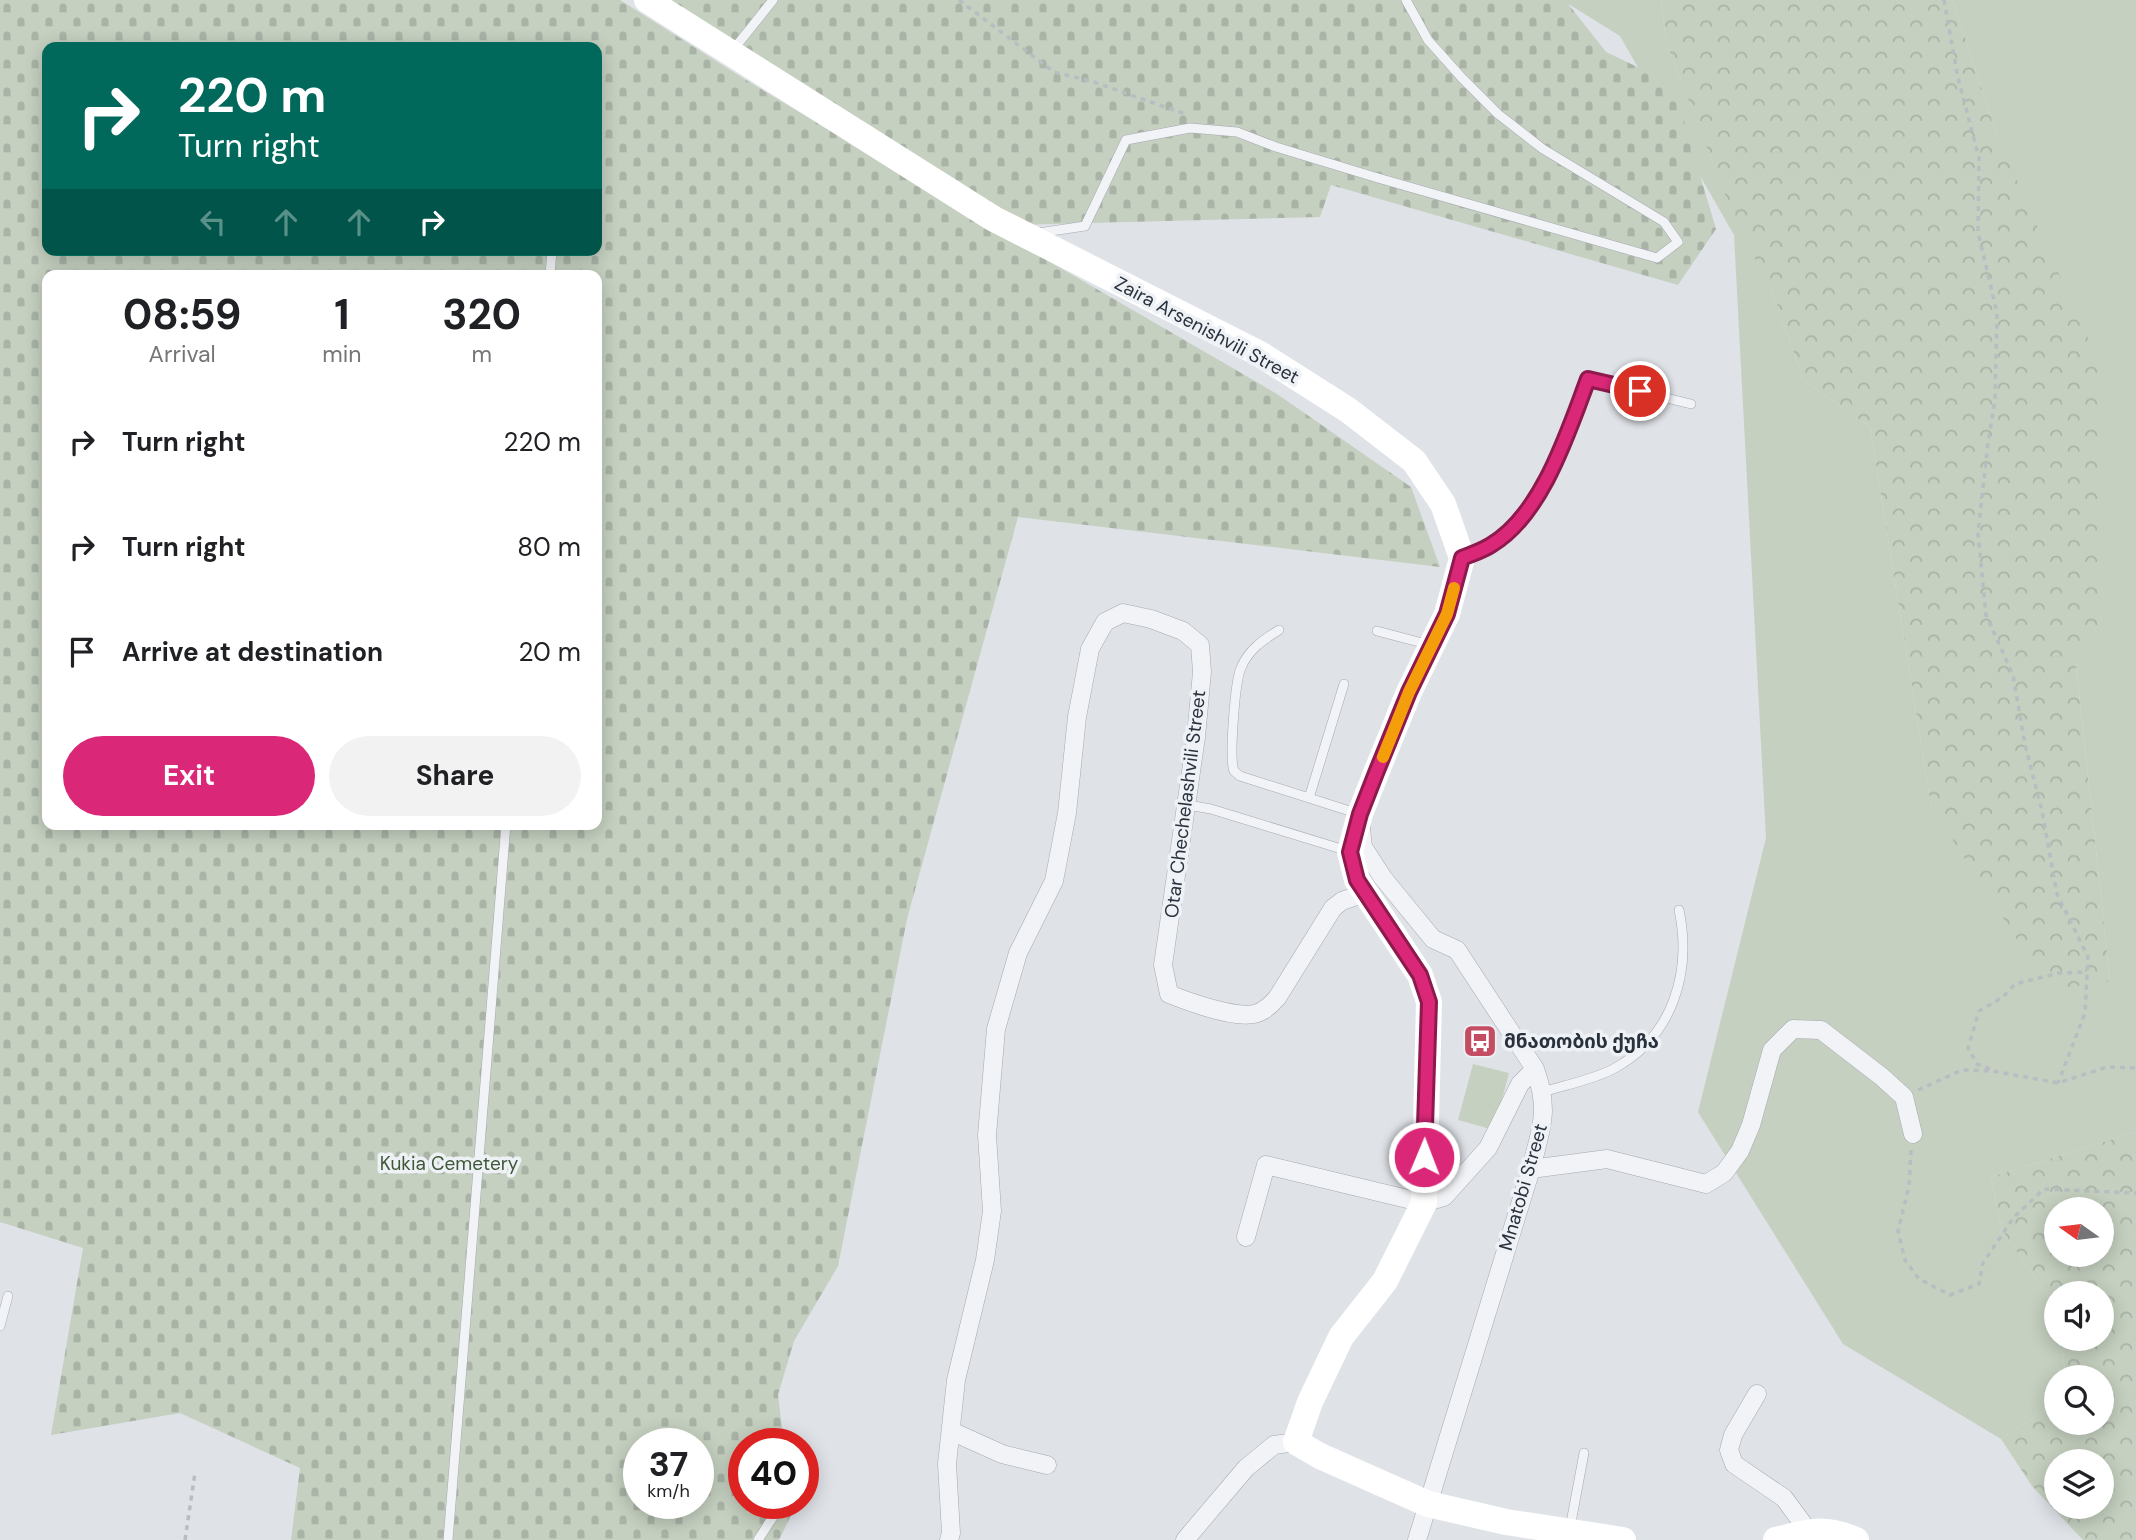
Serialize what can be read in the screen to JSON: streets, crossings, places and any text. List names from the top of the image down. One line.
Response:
{"streets":{"street":["Zaira Arsenishvili Street","Otar Chechelashvili Street","Mnatobi Street"]},"crossings":[["Otar Chechelashvili Street","Mnatobi Street"]],"parks":["Kukia Cemetery"],"places":{"bus stop":["მნათობის ქუჩა"]},"north":"left","page":{"turn":["220 m","Turn right"],"eta":["08:59","Arrival","1","min","320","m"],"list":[{"name":"Turn right","value":"220 m"},{"name":"Turn right","value":"80 m"},{"name":"Arrive at destination","value":"20 m"}],"buttons":["Exit","Share"],"speed":"37 km/h","limit":"40"}}
